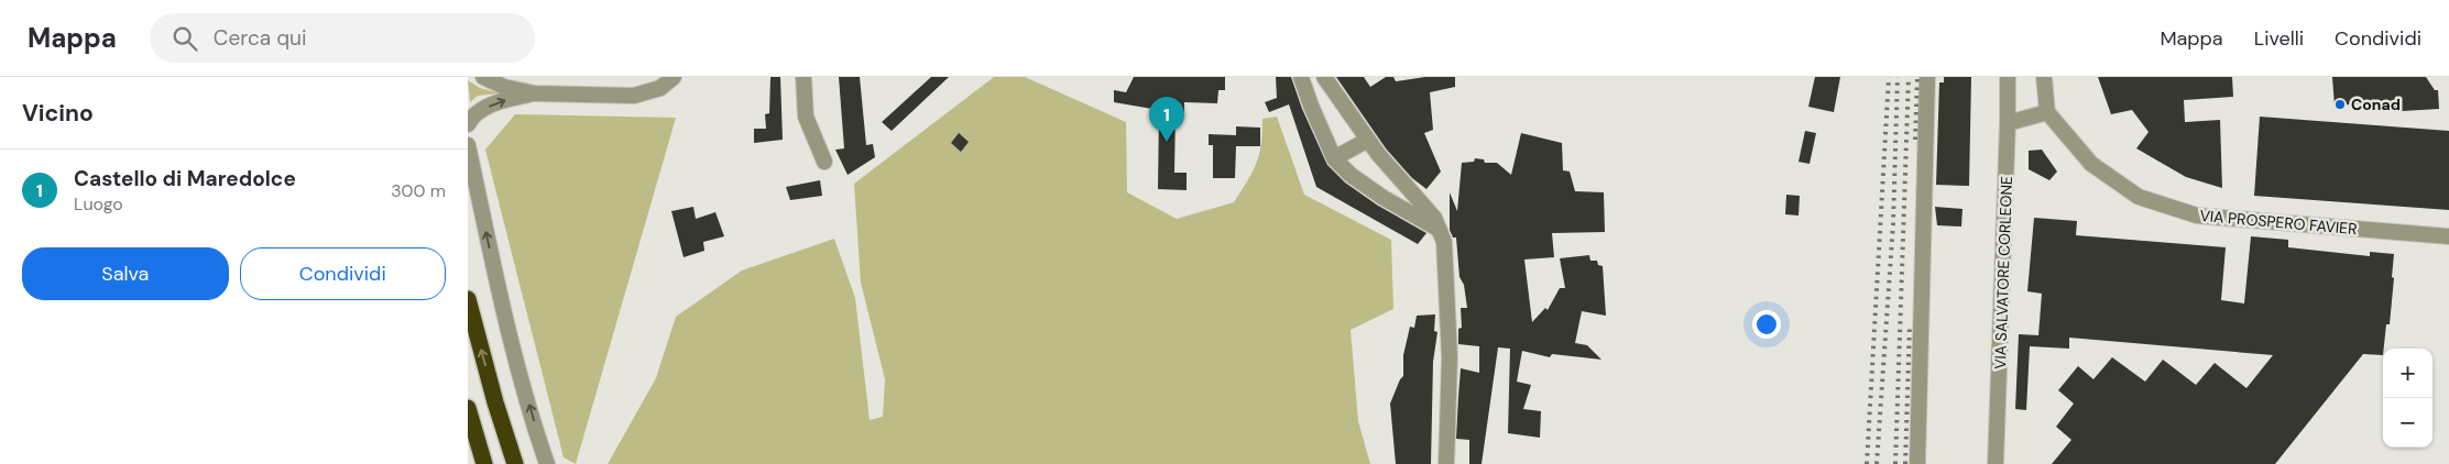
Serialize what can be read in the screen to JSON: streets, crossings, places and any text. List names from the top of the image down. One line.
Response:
{"streets":{"street":["VIA PROSPERO FAVIER","VIA SALVATORE CORLEONE"]},"places":["Conad"],"page":{"header":"Mappa","search":"Cerca qui","nav":["Mappa","Livelli","Condividi"],"heading":"Vicino","pins":"1","list":[{"mark":"1","name":"Castello di Maredolce","note":"Luogo","value":"300 m"}],"buttons":["Salva","Condividi"],"map_buttons":["+","−"]}}
